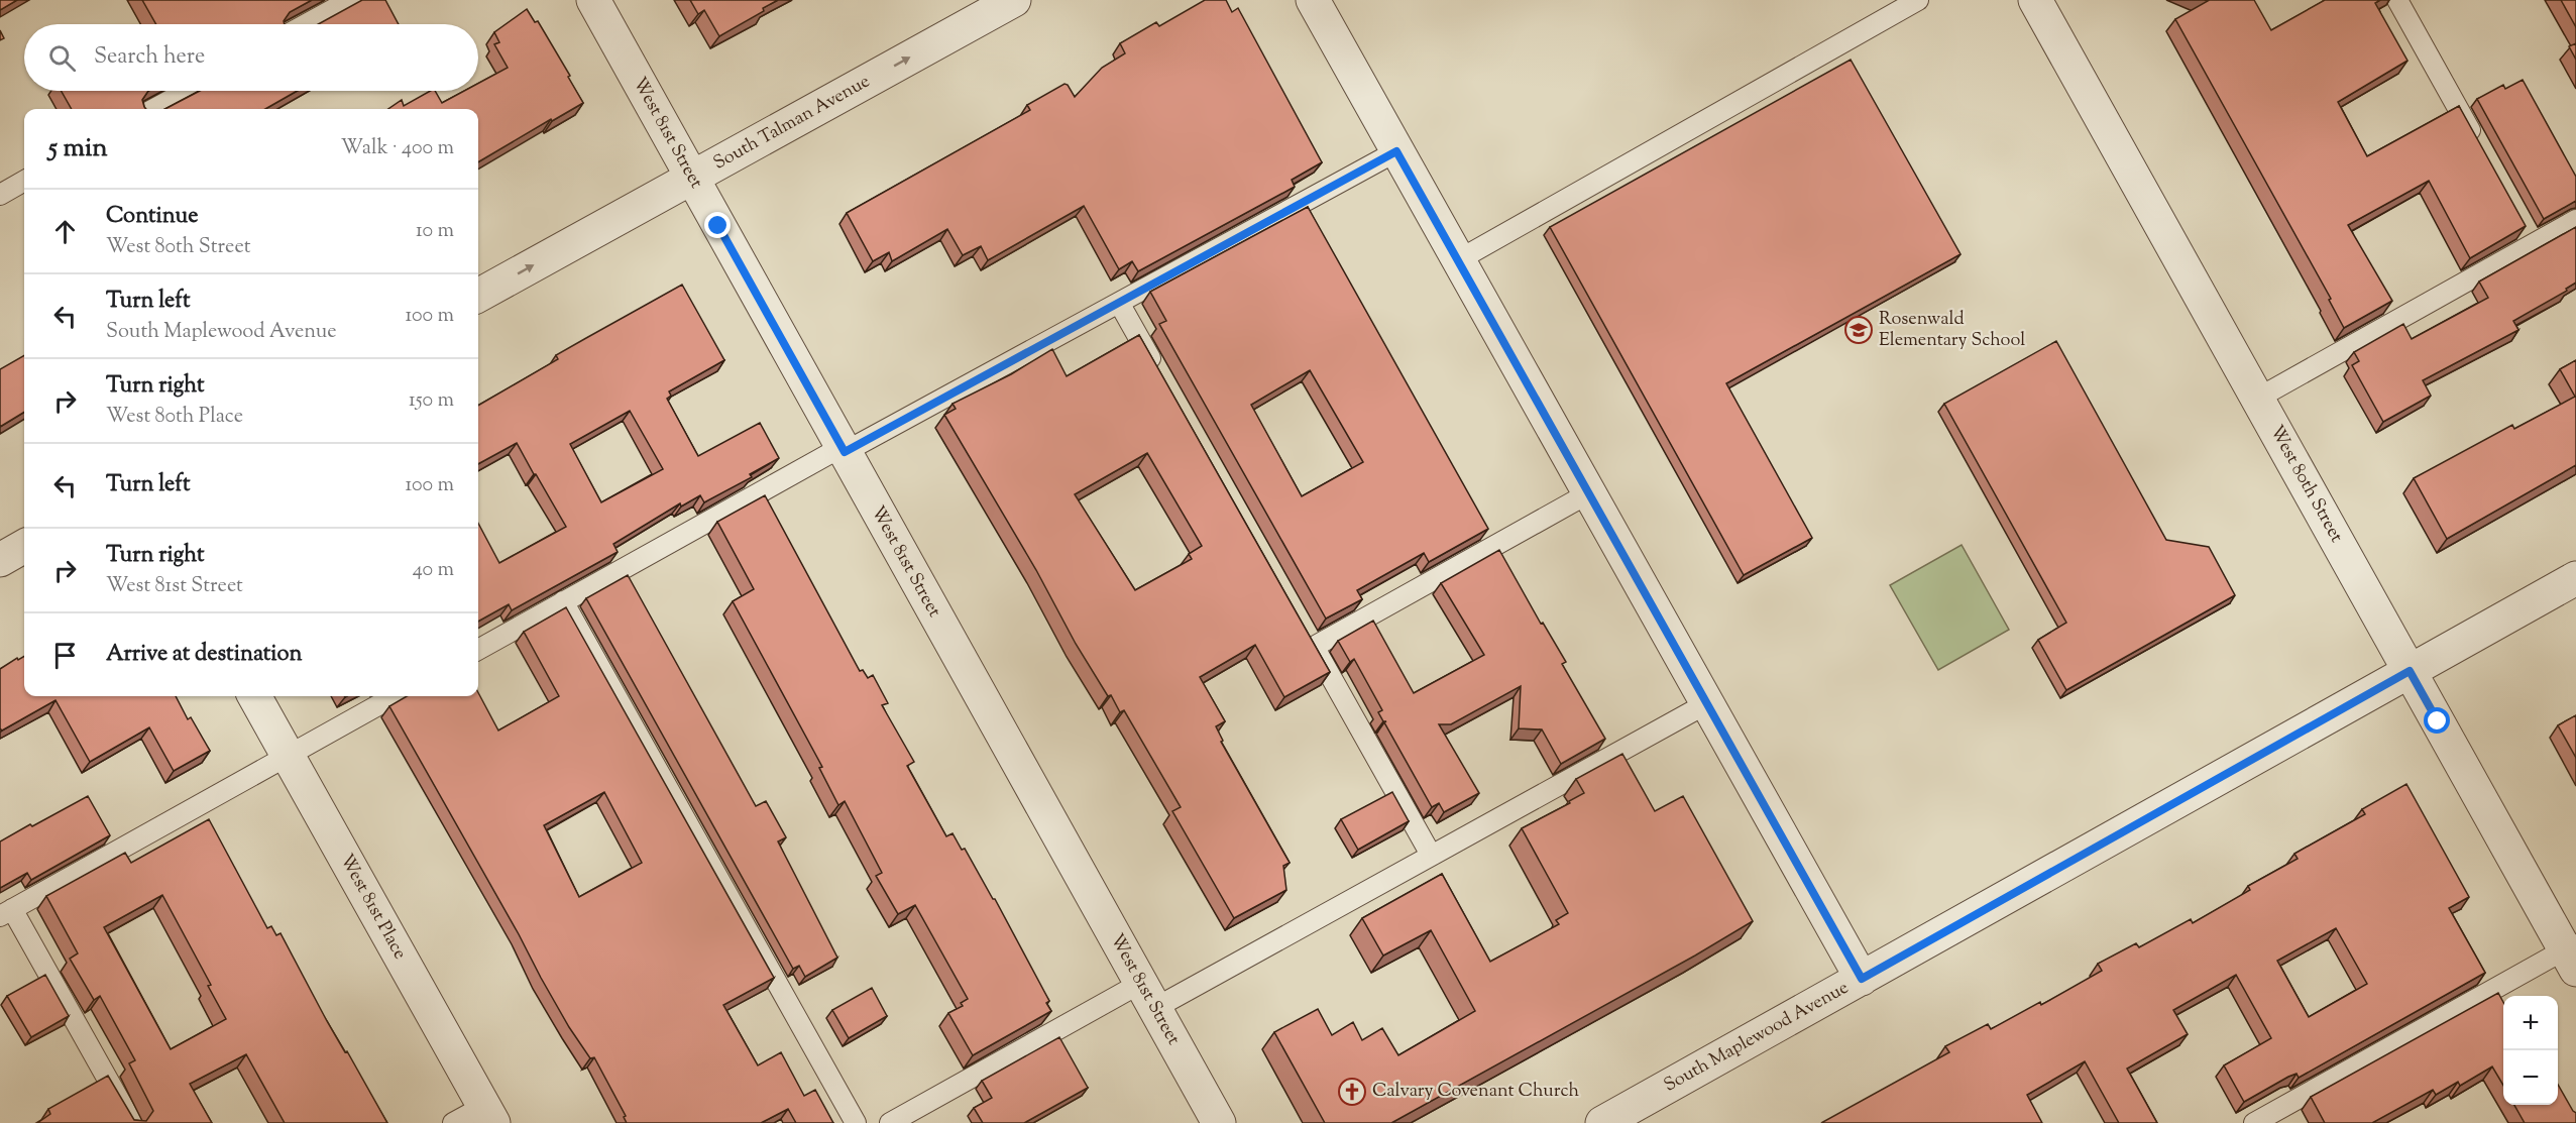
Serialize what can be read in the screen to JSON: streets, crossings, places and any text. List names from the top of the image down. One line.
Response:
{"streets":{"street":["South Talman Avenue","West 81st Street","West 80th Street","West 81st Place","South Maplewood Avenue"]},"crossings":[["South Talman Avenue","West 81st Street"],["West 80th Street","South Maplewood Avenue"]],"one_way":["South Talman Avenue"],"places":{"school or university":["Rosenwald Elementary School"],"church":["Calvary Covenant Church"]},"page":{"search":"Search here","heading":["5 min","Walk · 400 m"],"list":[["Continue","West 80th Street","10 m"],["Turn left","South Maplewood Avenue","100 m"],["Turn right","West 80th Place","150 m"],["Turn left","100 m"],["Turn right","West 81st Street","40 m"],"Arrive at destination"],"map_buttons":["+","−"]}}
